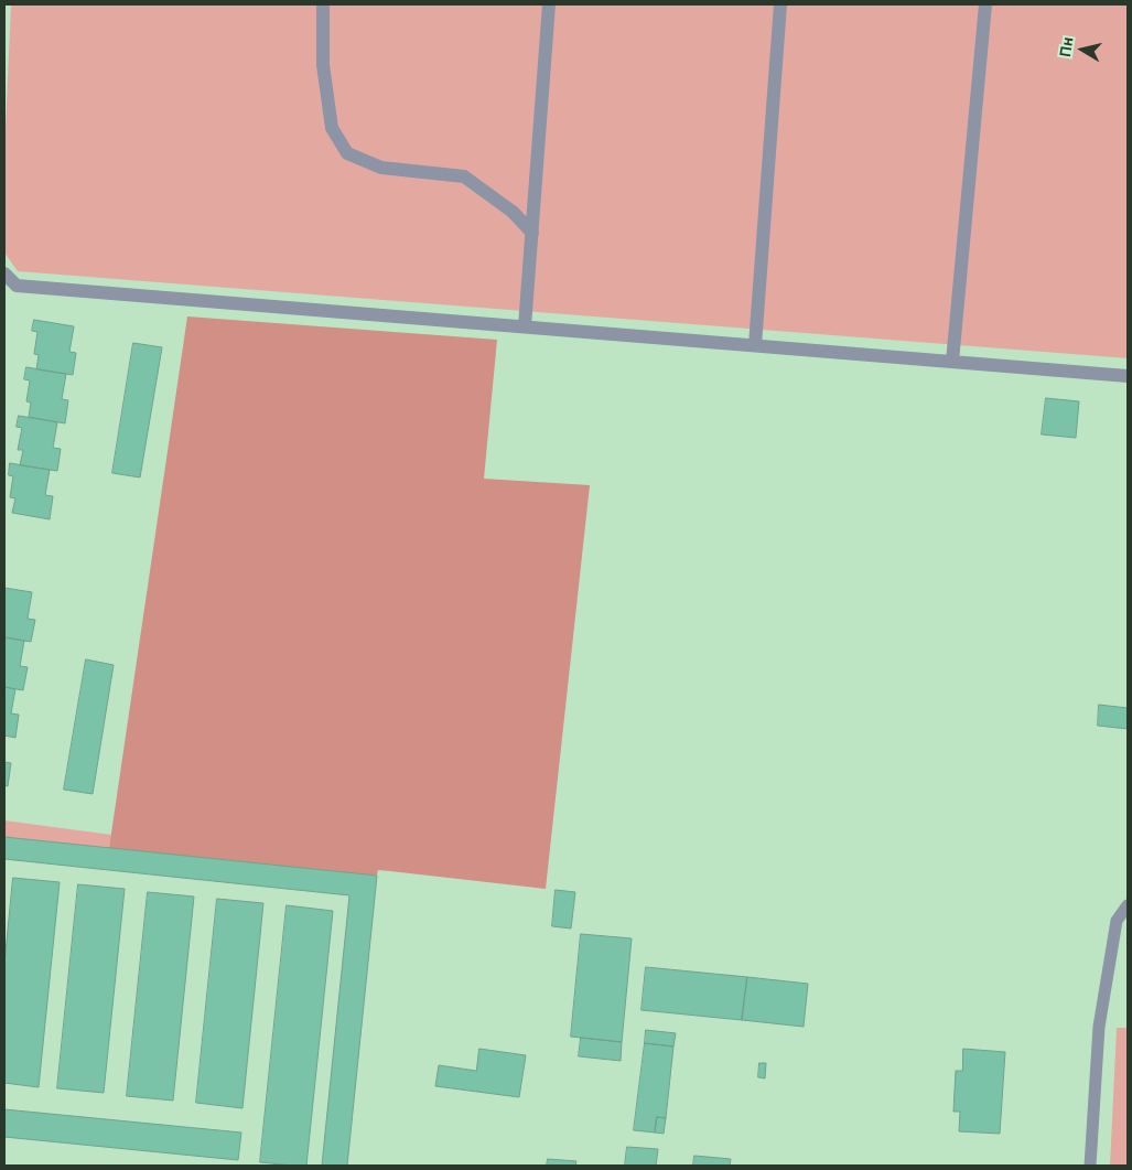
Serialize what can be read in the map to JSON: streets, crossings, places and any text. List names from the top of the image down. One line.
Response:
{"north":"left"}
